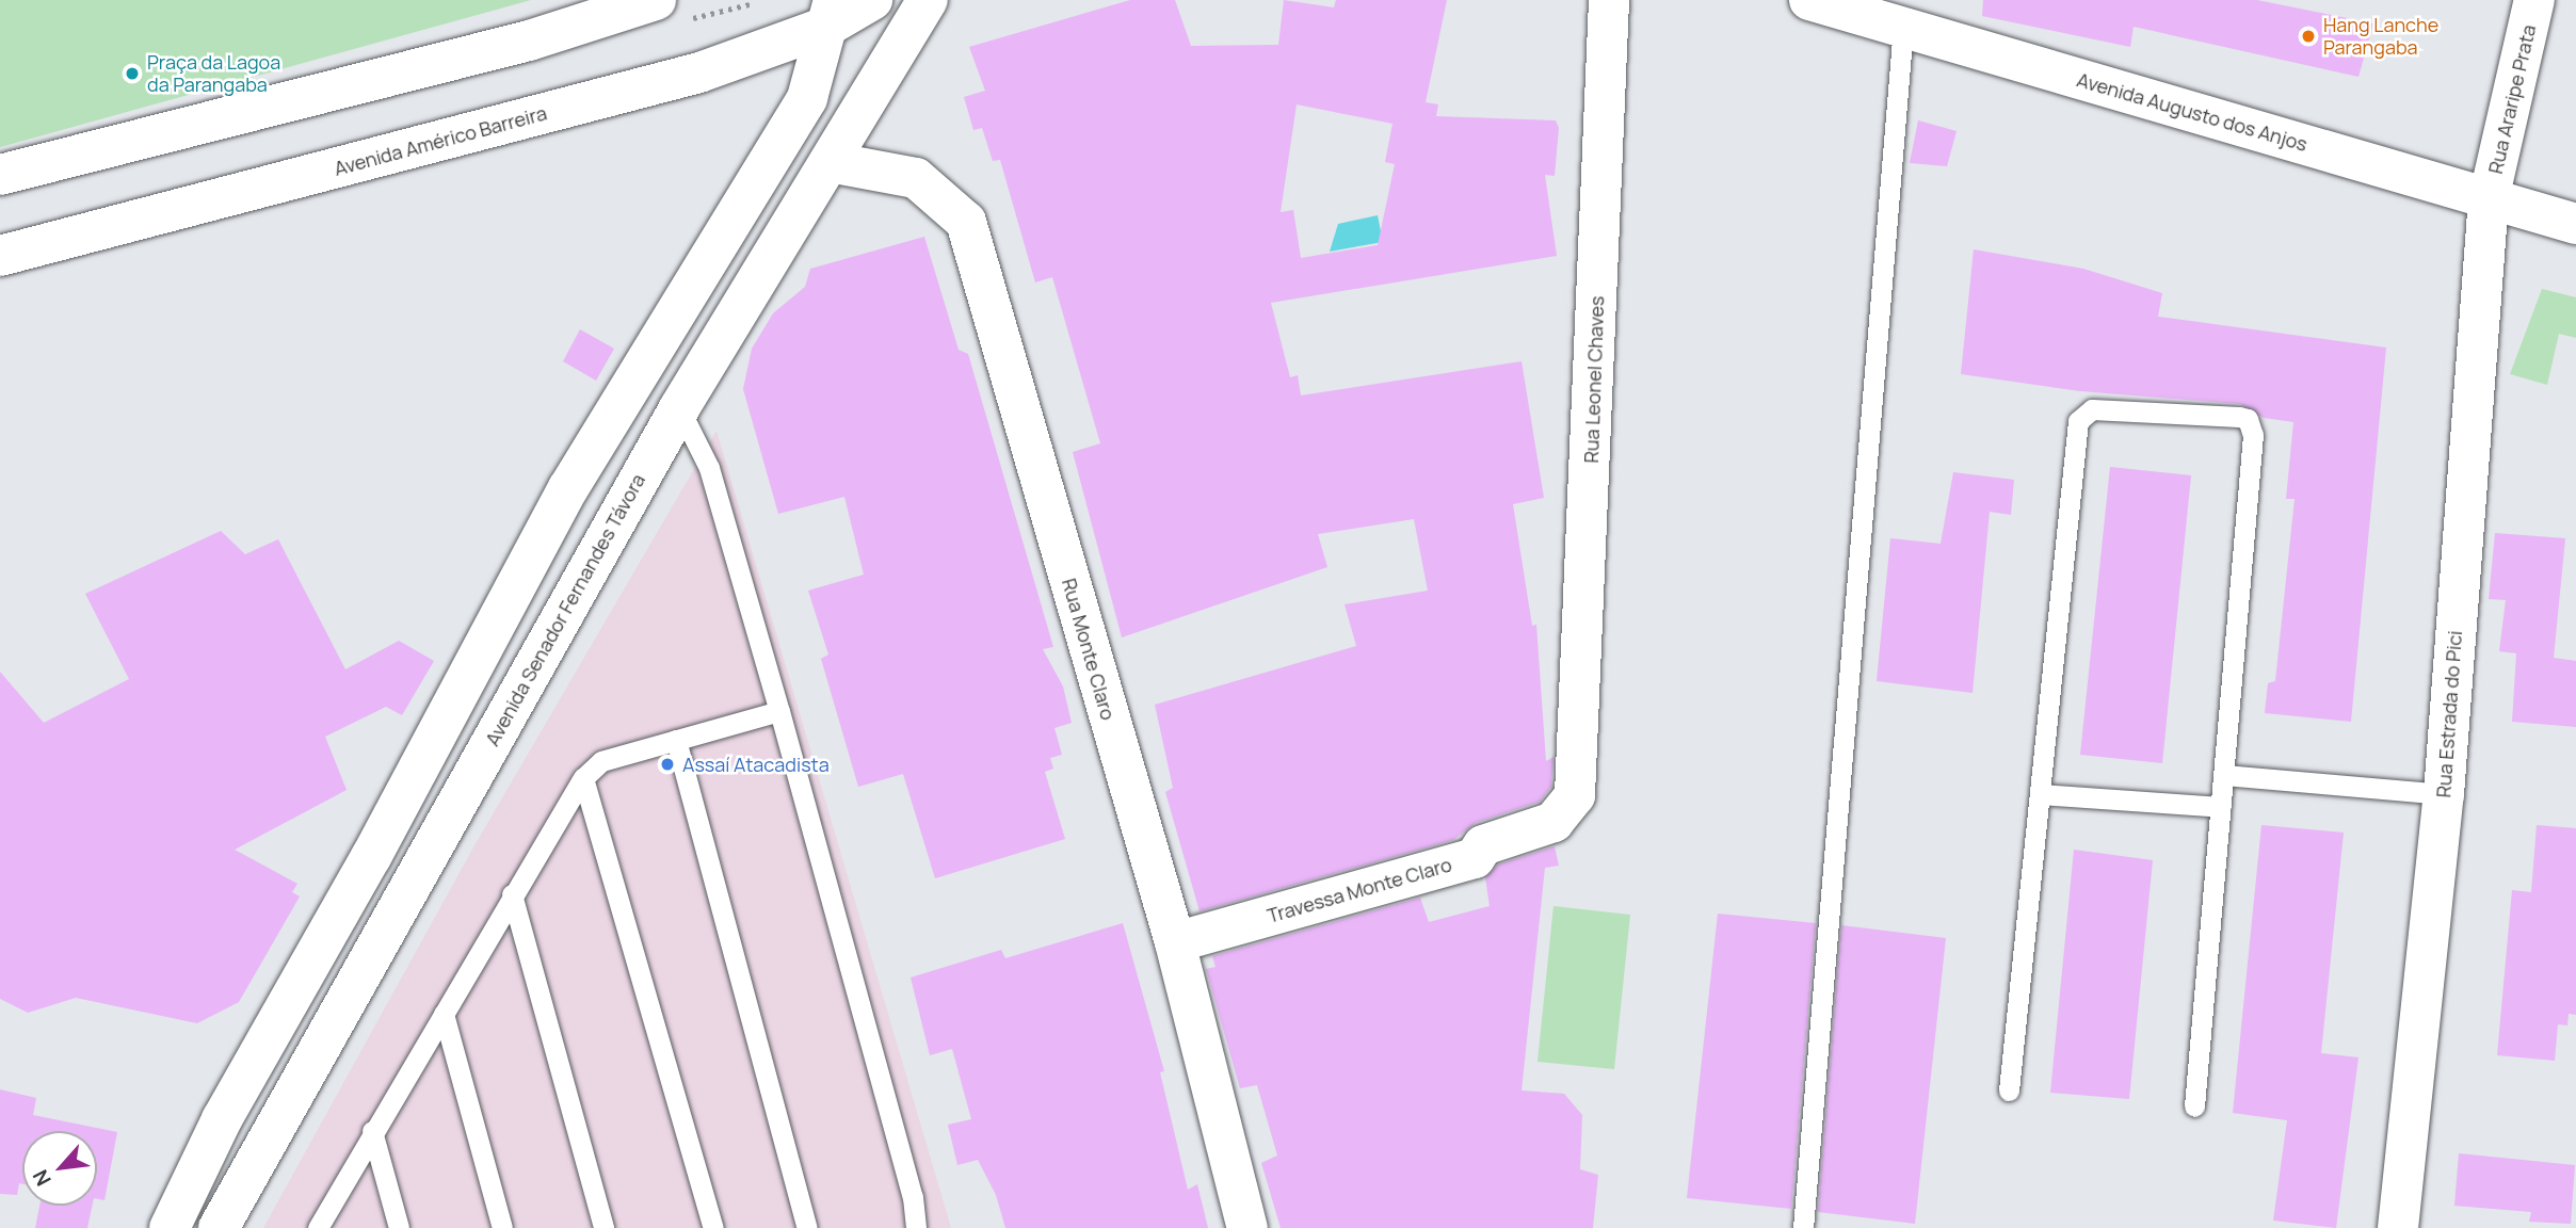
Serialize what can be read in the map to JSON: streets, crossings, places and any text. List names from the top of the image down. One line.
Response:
{"streets":{"main road":["Rua Araripe Prata","Avenida Augusto dos Anjos","Avenida Américo Barreira","Rua Leonel Chaves","Avenida Senador Fernandes Távora","Rua Monte Claro","Rua Estrada do Pici","Travessa Monte Claro"]},"crossings":[["Rua Araripe Prata","Avenida Augusto dos Anjos"],["Rua Araripe Prata","Rua Estrada do Pici"],["Avenida Augusto dos Anjos","Rua Estrada do Pici"],["Rua Leonel Chaves","Travessa Monte Claro"],["Avenida Senador Fernandes Távora","Rua Monte Claro"],["Rua Monte Claro","Travessa Monte Claro"]],"places":["Hang Lanche Parangaba","Praça da Lagoa da Parangaba","Assaí Atacadista"],"north":"bottom left"}
